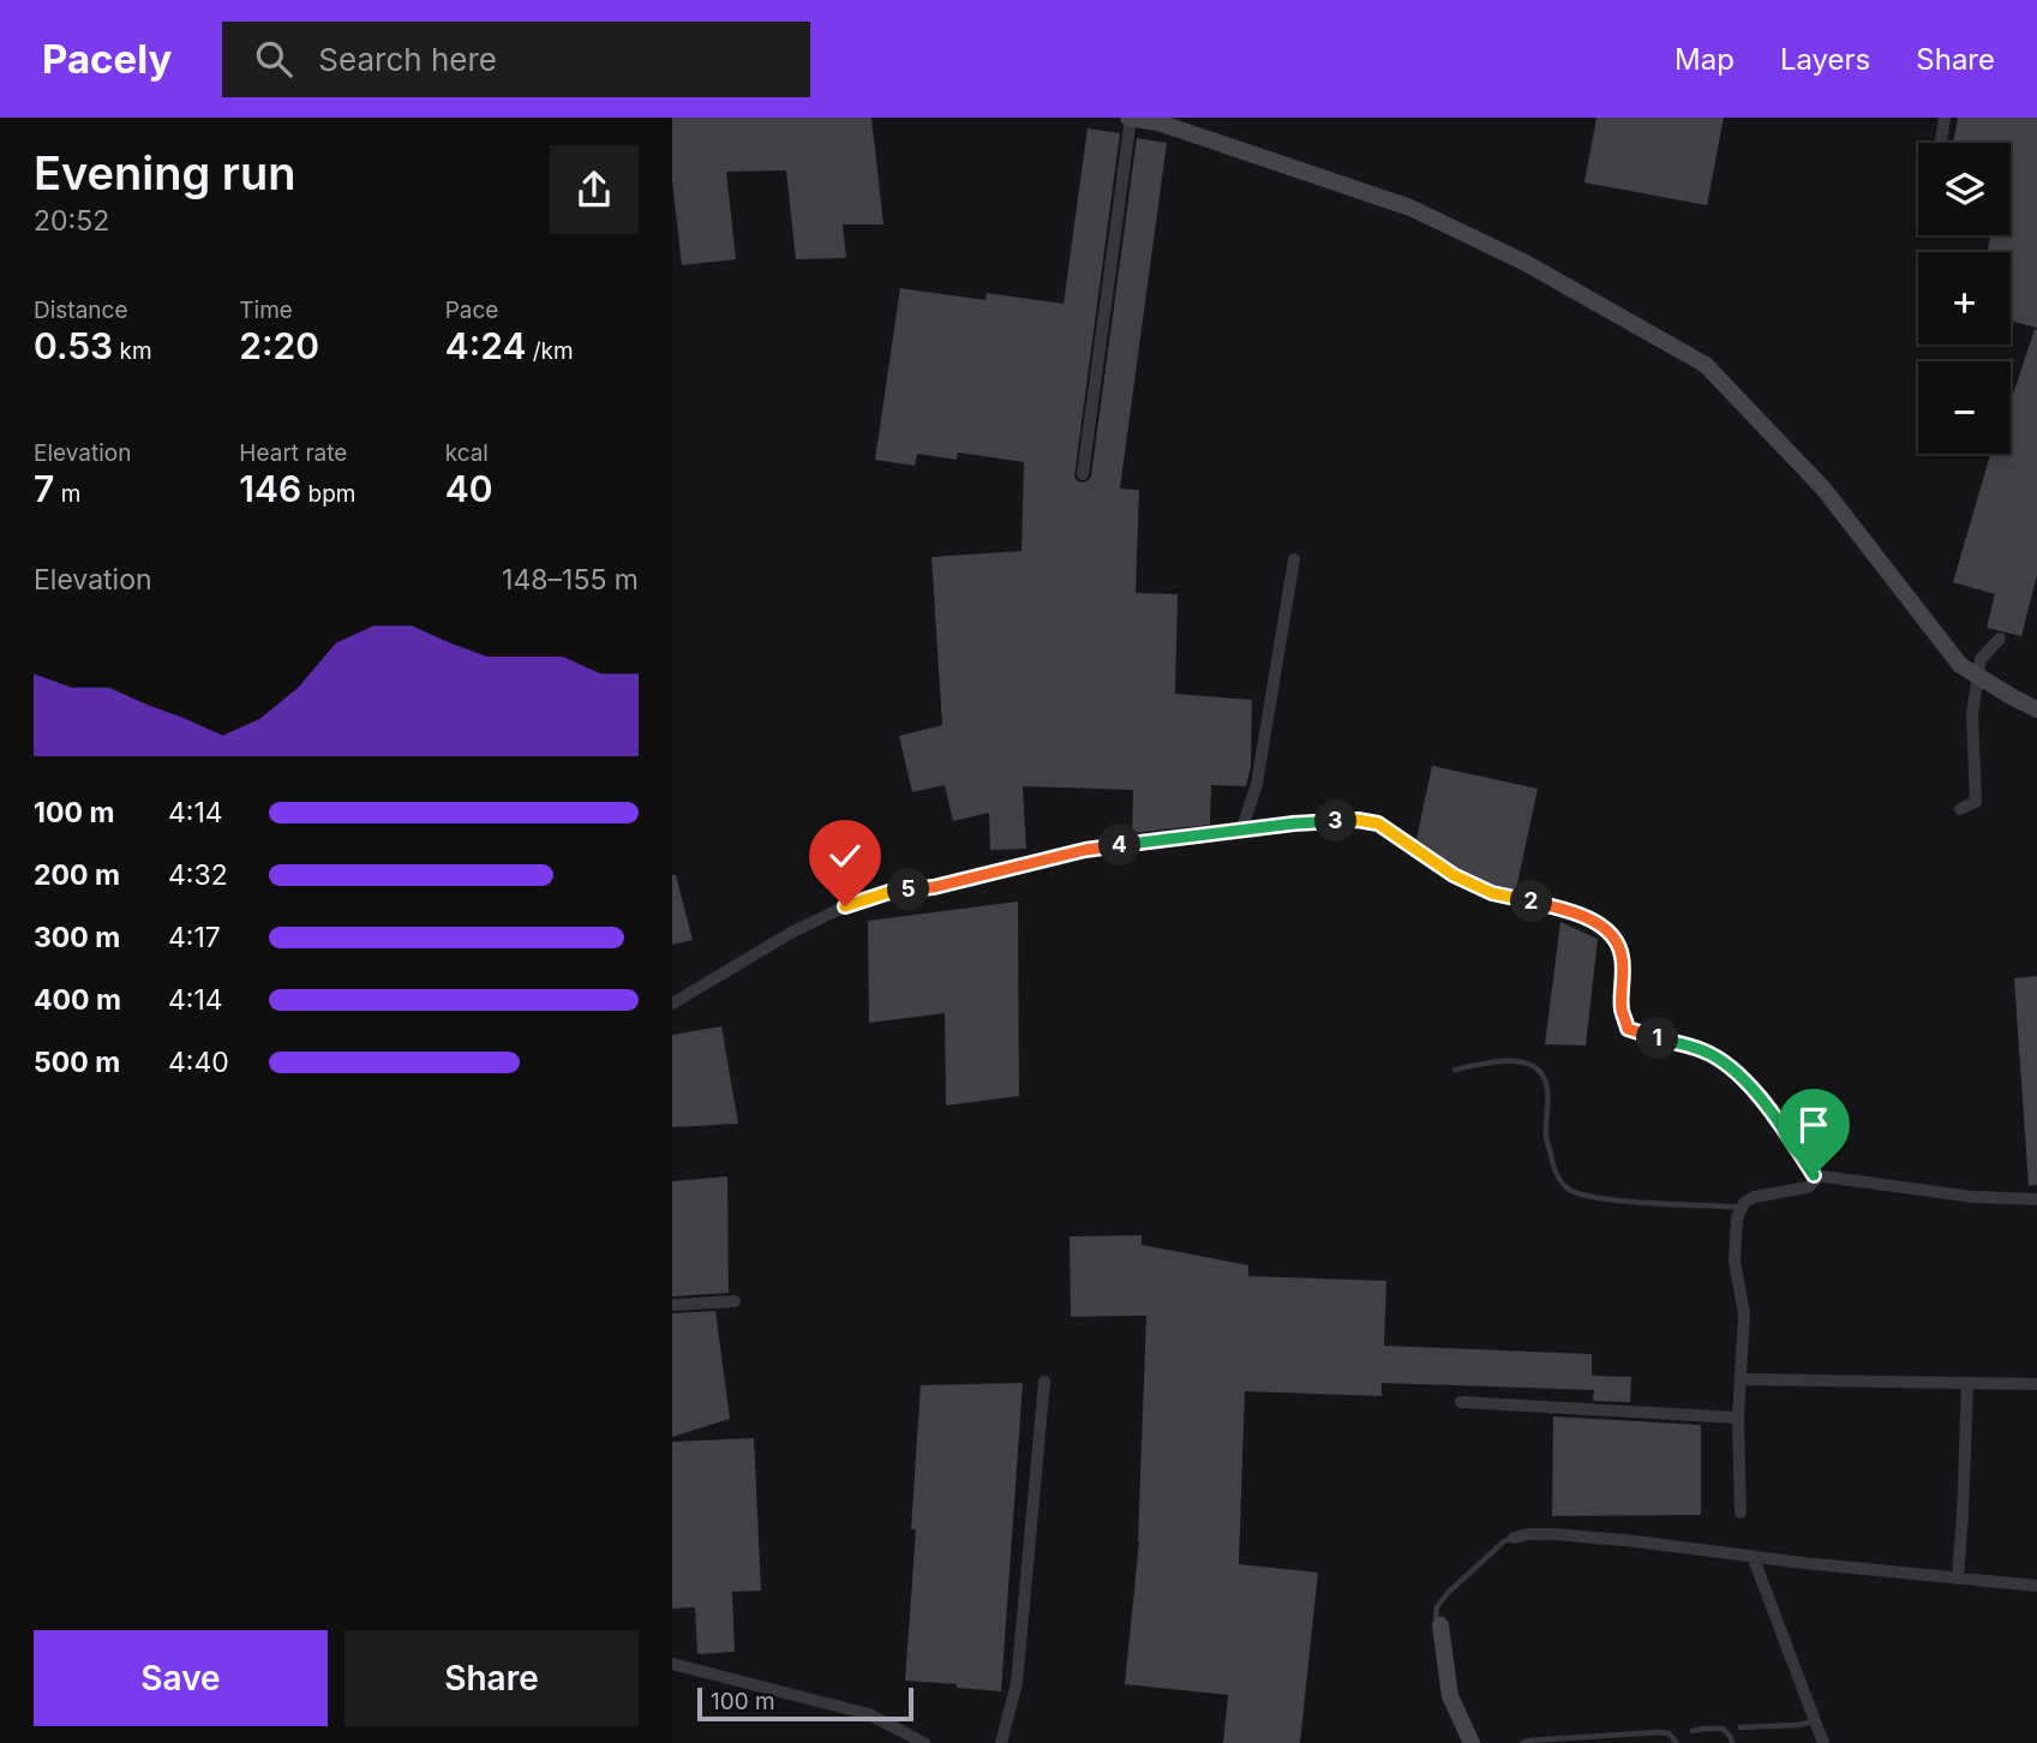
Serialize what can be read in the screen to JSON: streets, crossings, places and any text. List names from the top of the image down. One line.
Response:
{"scale_bar":"100 m","page":{"header":"Pacely","search":"Search here","nav":["Map","Layers","Share"],"heading":["Evening run","20:52"],"map_buttons":["+","−"],"stats":[["Distance","0.53 km"],["Time","2:20"],["Pace","4:24 /km"],["Elevation","7 m"],["Heart rate","146 bpm"],["kcal","40"]],"chart":["Elevation","148–155 m"],"list":[{"name":"100 m","note":"4:14"},{"name":"200 m","note":"4:32"},{"name":"300 m","note":"4:17"},{"name":"400 m","note":"4:14"},{"name":"500 m","note":"4:40"}],"pins":["3","4","5","2","1"],"buttons":["Save","Share"],"scale":"100 m"}}
